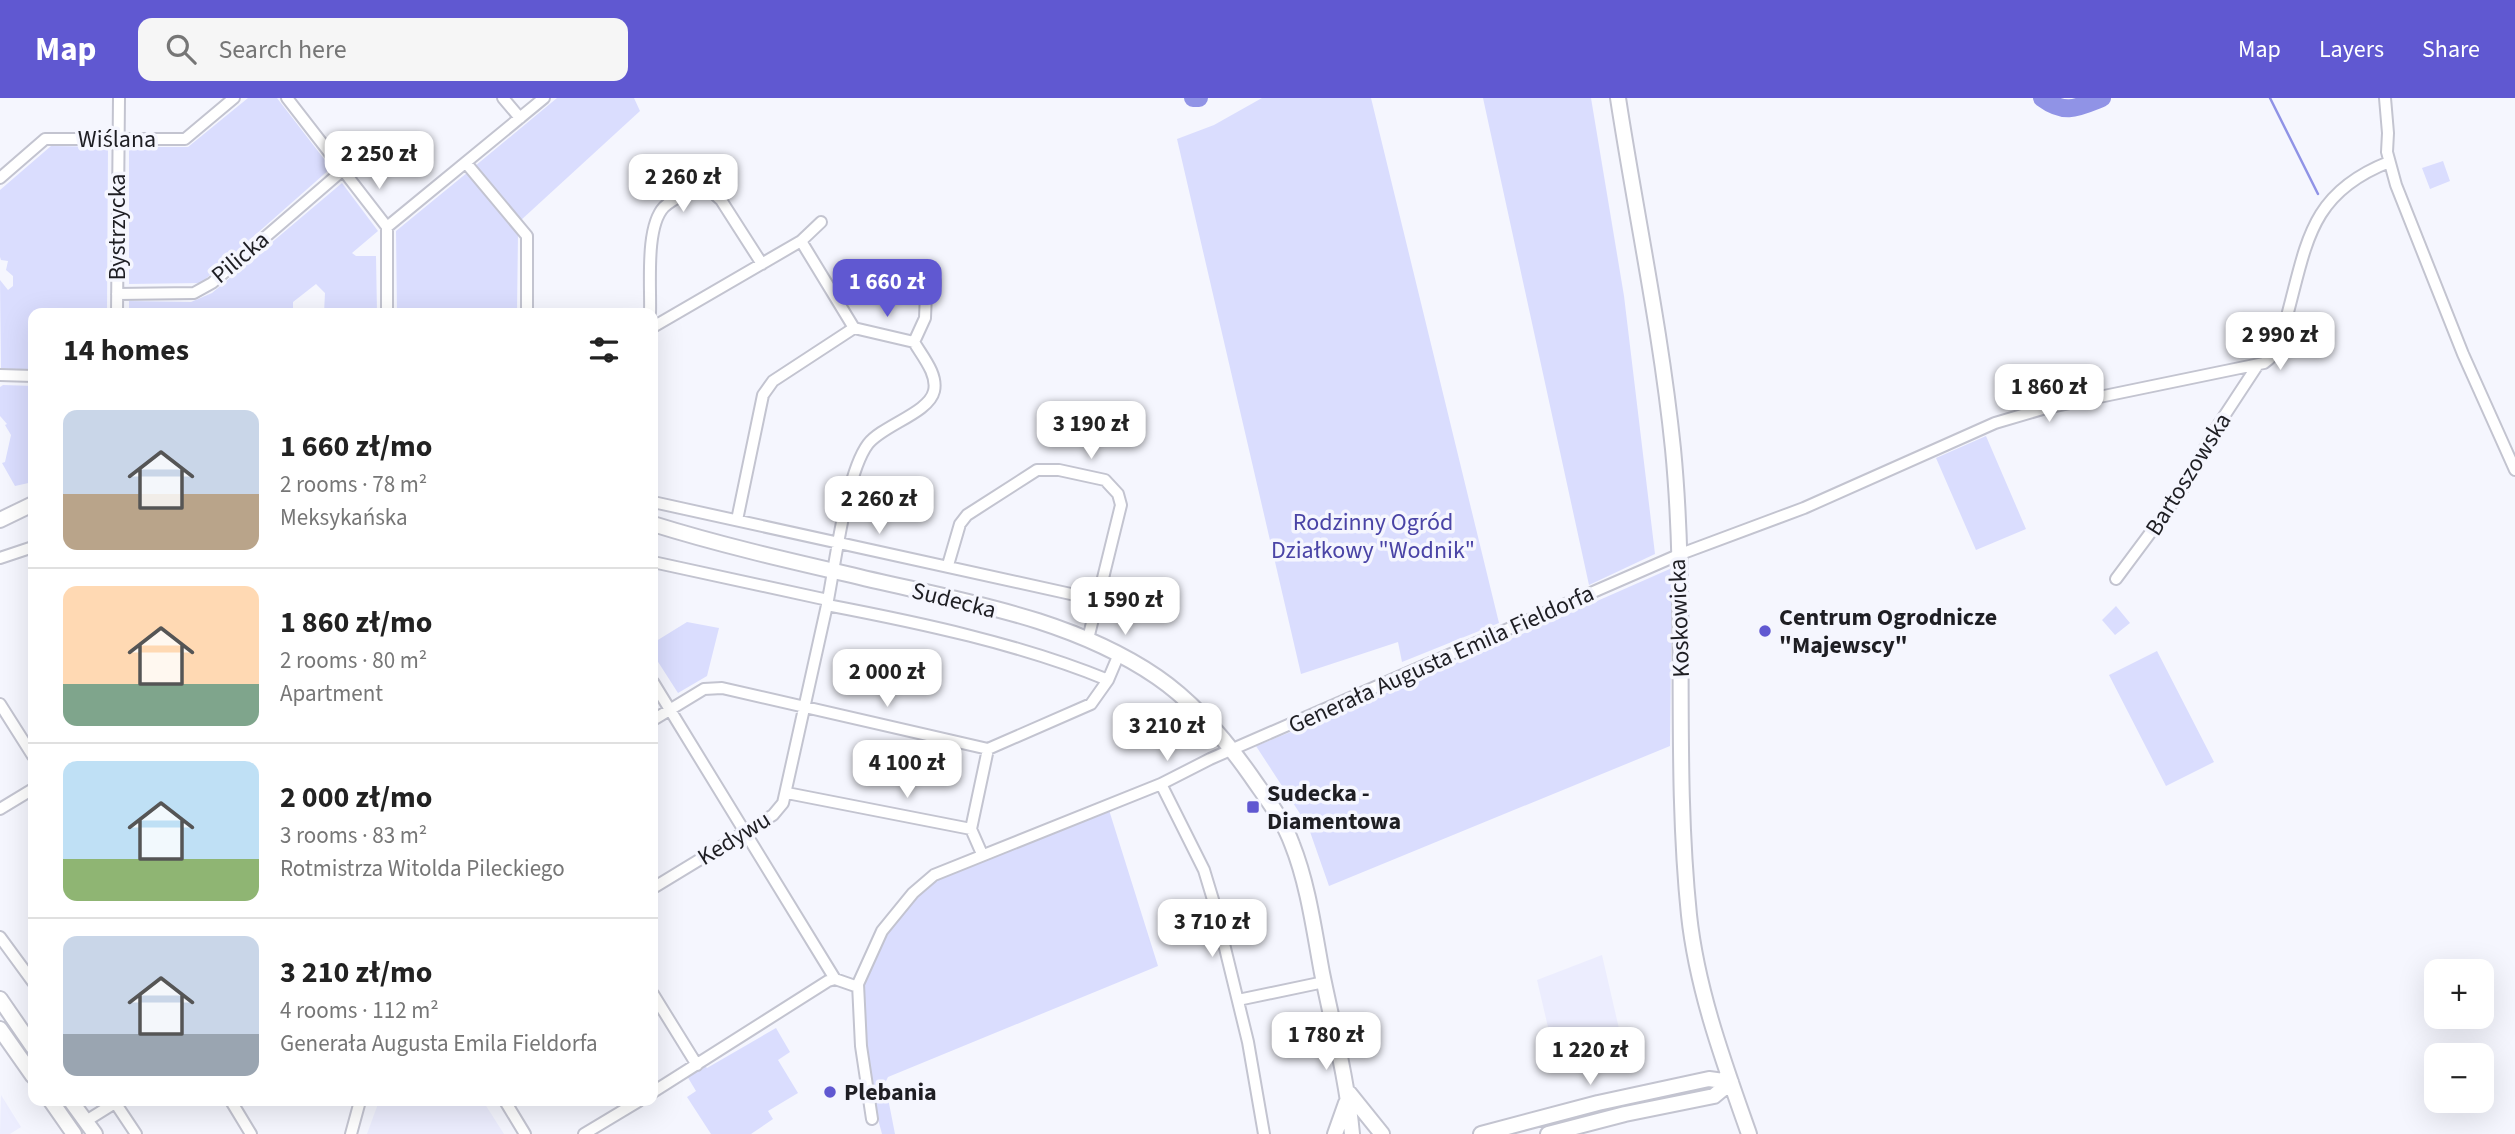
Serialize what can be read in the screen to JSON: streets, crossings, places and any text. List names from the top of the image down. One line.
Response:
{"streets":{"street":["Wiślana","Bystrzycka","Pilicka","Bartoszowska","Sudecka","Koskowicka","Generała Augusta Emila Fieldorfa","Kedywu"]},"crossings":[["Wiślana","Bystrzycka"],["Bystrzycka","Pilicka"],["Bartoszowska","Generała Augusta Emila Fieldorfa"],["Sudecka","Generała Augusta Emila Fieldorfa"],["Sudecka","Kedywu"],["Koskowicka","Generała Augusta Emila Fieldorfa"]],"parks":["Rodzinny Ogród Działkowy \"Wodnik\""],"places":{"other":["Centrum Ogrodnicze \"Majewscy\"","Plebania"],"transit":["Sudecka - Diamentowa"]},"page":{"header":"Map","search":"Search here","nav":["Map","Layers","Share"],"price":["2 250 zł","2 260 zł","1 660 zł","2 990 zł","1 860 zł","3 190 zł","2 260 zł","1 590 zł","2 000 zł","3 210 zł","4 100 zł","3 710 zł","1 780 zł","1 220 zł"],"heading":"14 homes","list":[{"name":"1 660 zł/mo","note":"2 rooms · 78 m² · Meksykańska"},{"name":"1 860 zł/mo","note":"2 rooms · 80 m² · Apartment"},{"name":"2 000 zł/mo","note":"3 rooms · 83 m² · Rotmistrza Witolda Pileckiego"},{"name":"3 210 zł/mo","note":"4 rooms · 112 m² · Generała Augusta Emila Fieldorfa"}],"map_buttons":["+","−"]}}
